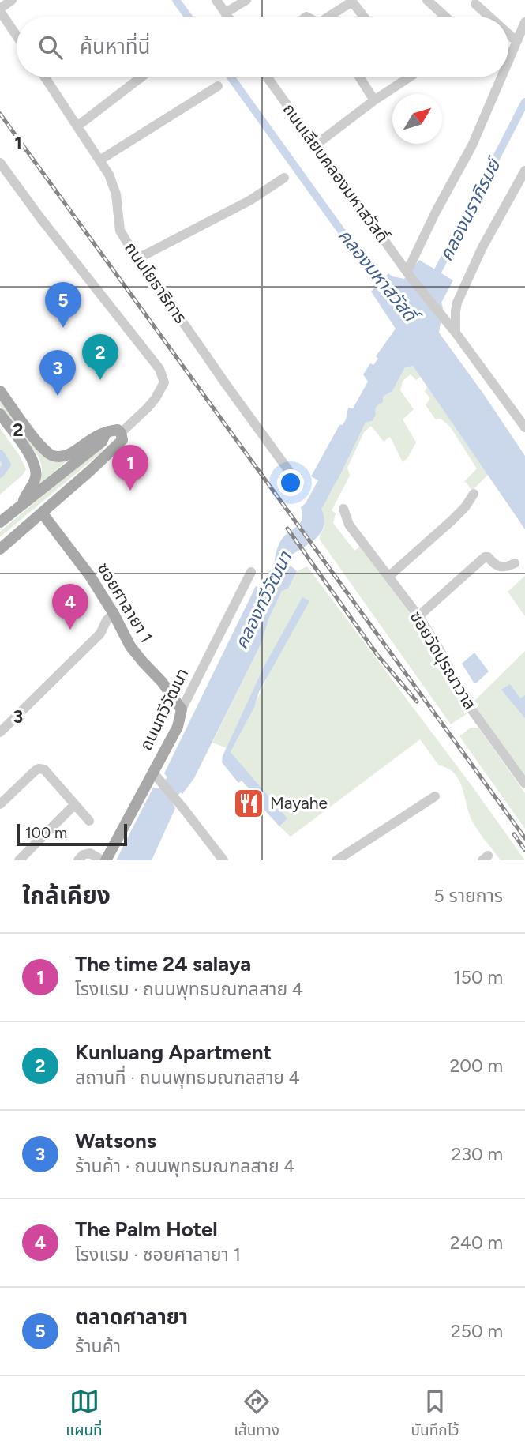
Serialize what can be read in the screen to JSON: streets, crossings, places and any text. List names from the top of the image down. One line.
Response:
{"streets":{"main road":["ซอยศาลายา 1","ถนนทวีวัฒนา"],"street":["ถนนเลียบคลองมหาสวัสดิ์","ถนนโยธาธิการ","ซอยวัดปุรณาวาส"]},"crossings":[["ซอยศาลายา 1","ถนนทวีวัฒนา"]],"water":["คลองนราภิรมย์","คลองมหาสวัสดิ์","คลองทวีวัฒนา"],"places":{"restaurant":["Mayahe"]},"scale_bar":"100 m","north":"top right","page":{"search":"ค้นหาที่นี่","pins":["5","2","3","1","4"],"scale":"100 m","heading":["ใกล้เคียง","5 รายการ"],"list":[{"mark":"1","name":"The time 24 salaya","note":"โรงแรม · ถนนพุทธมณฑลสาย 4","value":"150 m"},{"mark":"2","name":"Kunluang Apartment","note":"สถานที่ · ถนนพุทธมณฑลสาย 4","value":"200 m"},{"mark":"3","name":"Watsons","note":"ร้านค้า · ถนนพุทธมณฑลสาย 4","value":"230 m"},{"mark":"4","name":"The Palm Hotel","note":"โรงแรม · ซอยศาลายา 1","value":"240 m"},{"mark":"5","name":"ตลาดศาลายา","note":"ร้านค้า","value":"250 m"}],"nav":["แผนที่","เส้นทาง","บันทึกไว้"]},"grid":{"rows":["1","2","3"]}}
